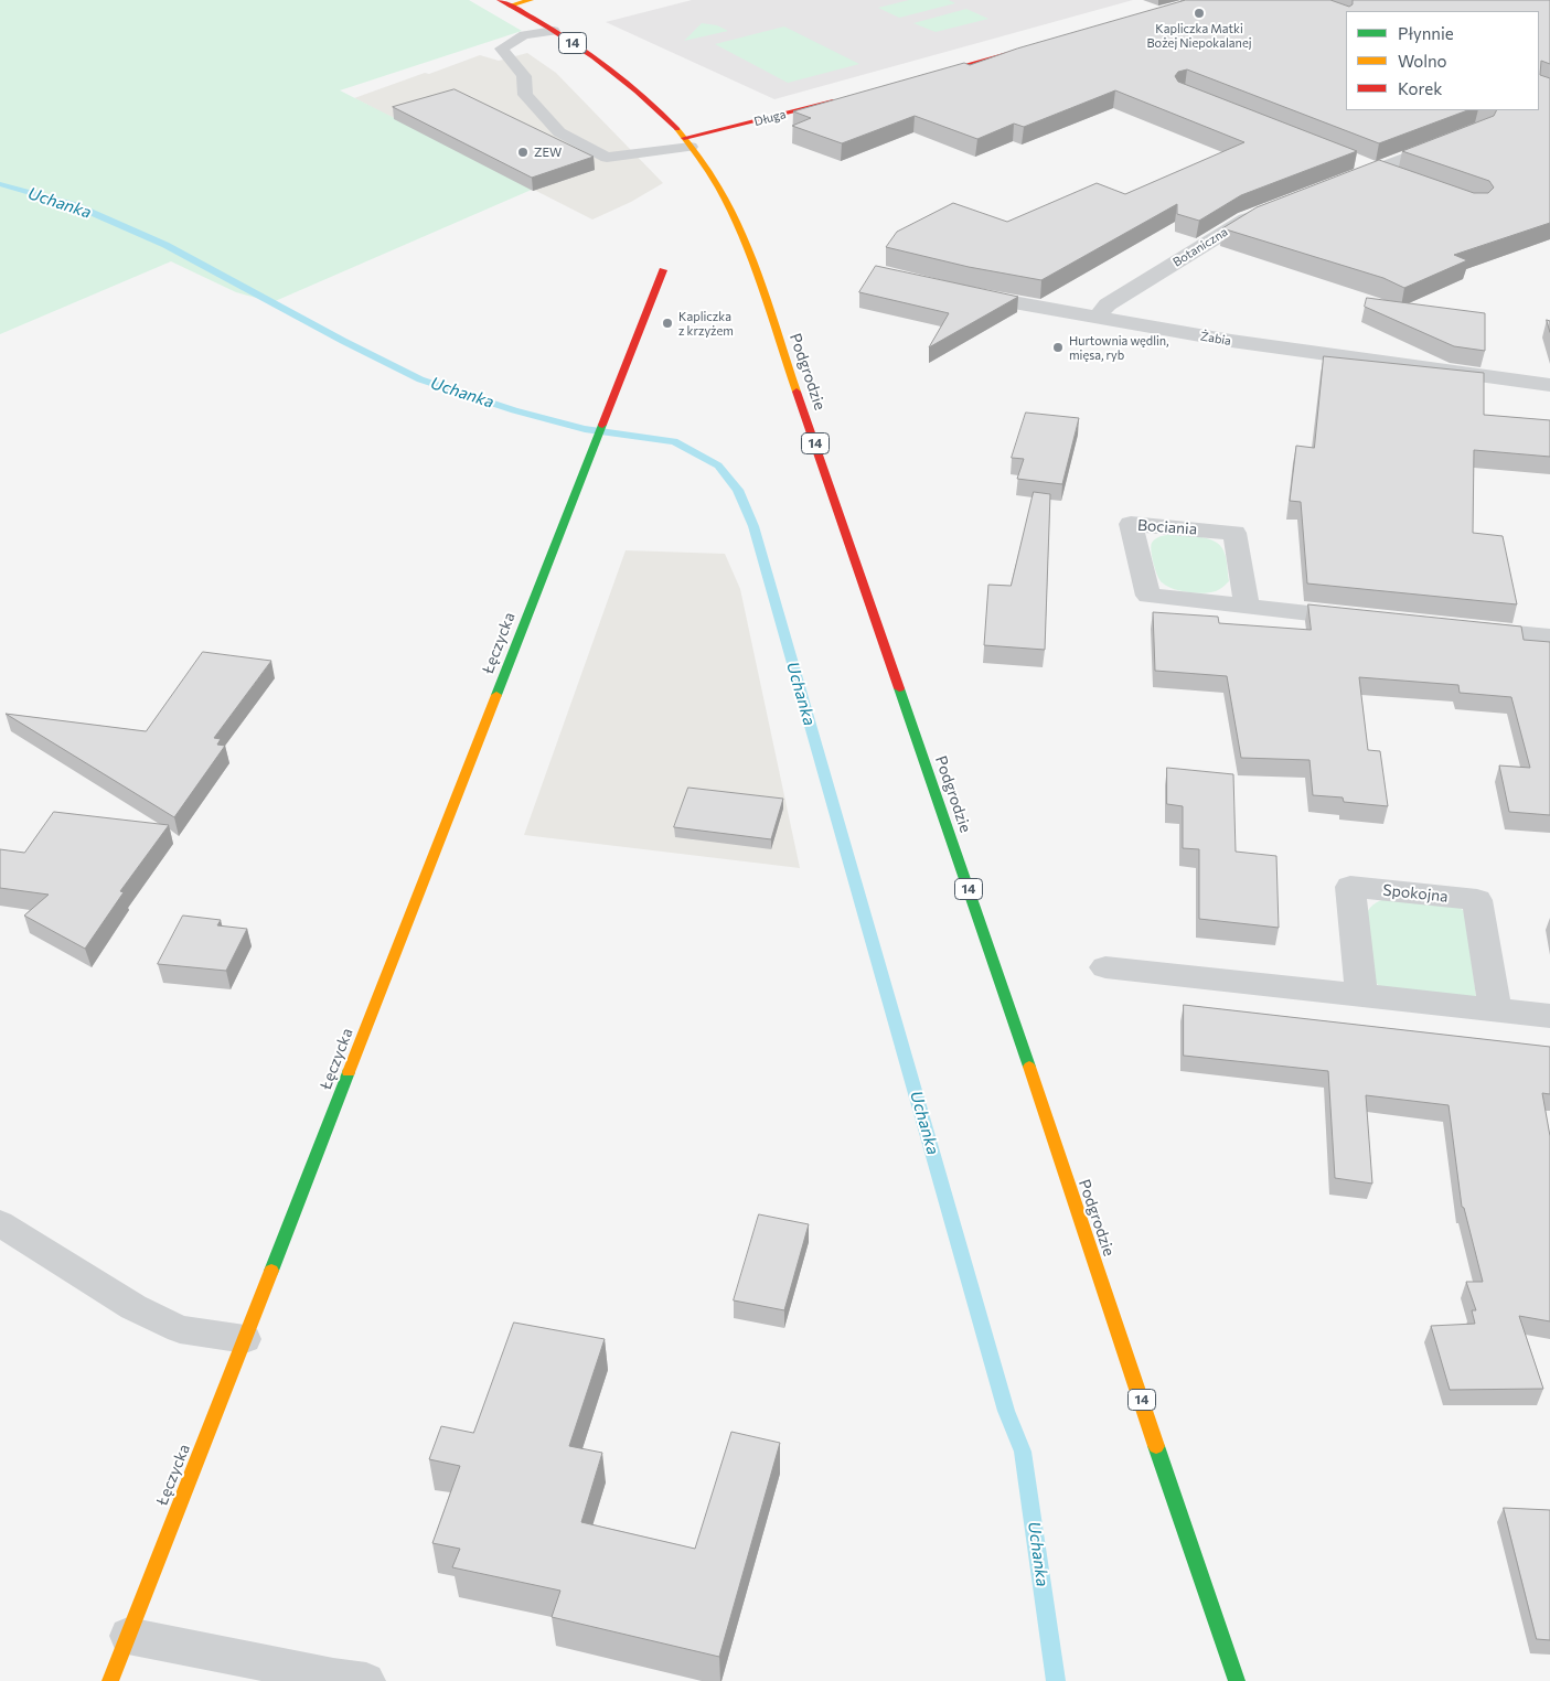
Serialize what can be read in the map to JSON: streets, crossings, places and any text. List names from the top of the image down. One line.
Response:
{"streets":{"main road":["14","Długa","Podgrodzie","Łęczycka"],"street":["Botaniczna","Żabia","Bociania","Spokojna"]},"crossings":[["Długa","Podgrodzie"],["Botaniczna","Żabia"]],"water":["Uchanka"],"places":["Kapliczka Matki Bożej Niepokalanej","ZEW","Kapliczka z krzyżem","Hurtownia wędlin, mięsa, ryb"],"legend":["Płynnie","Wolno","Korek"]}
